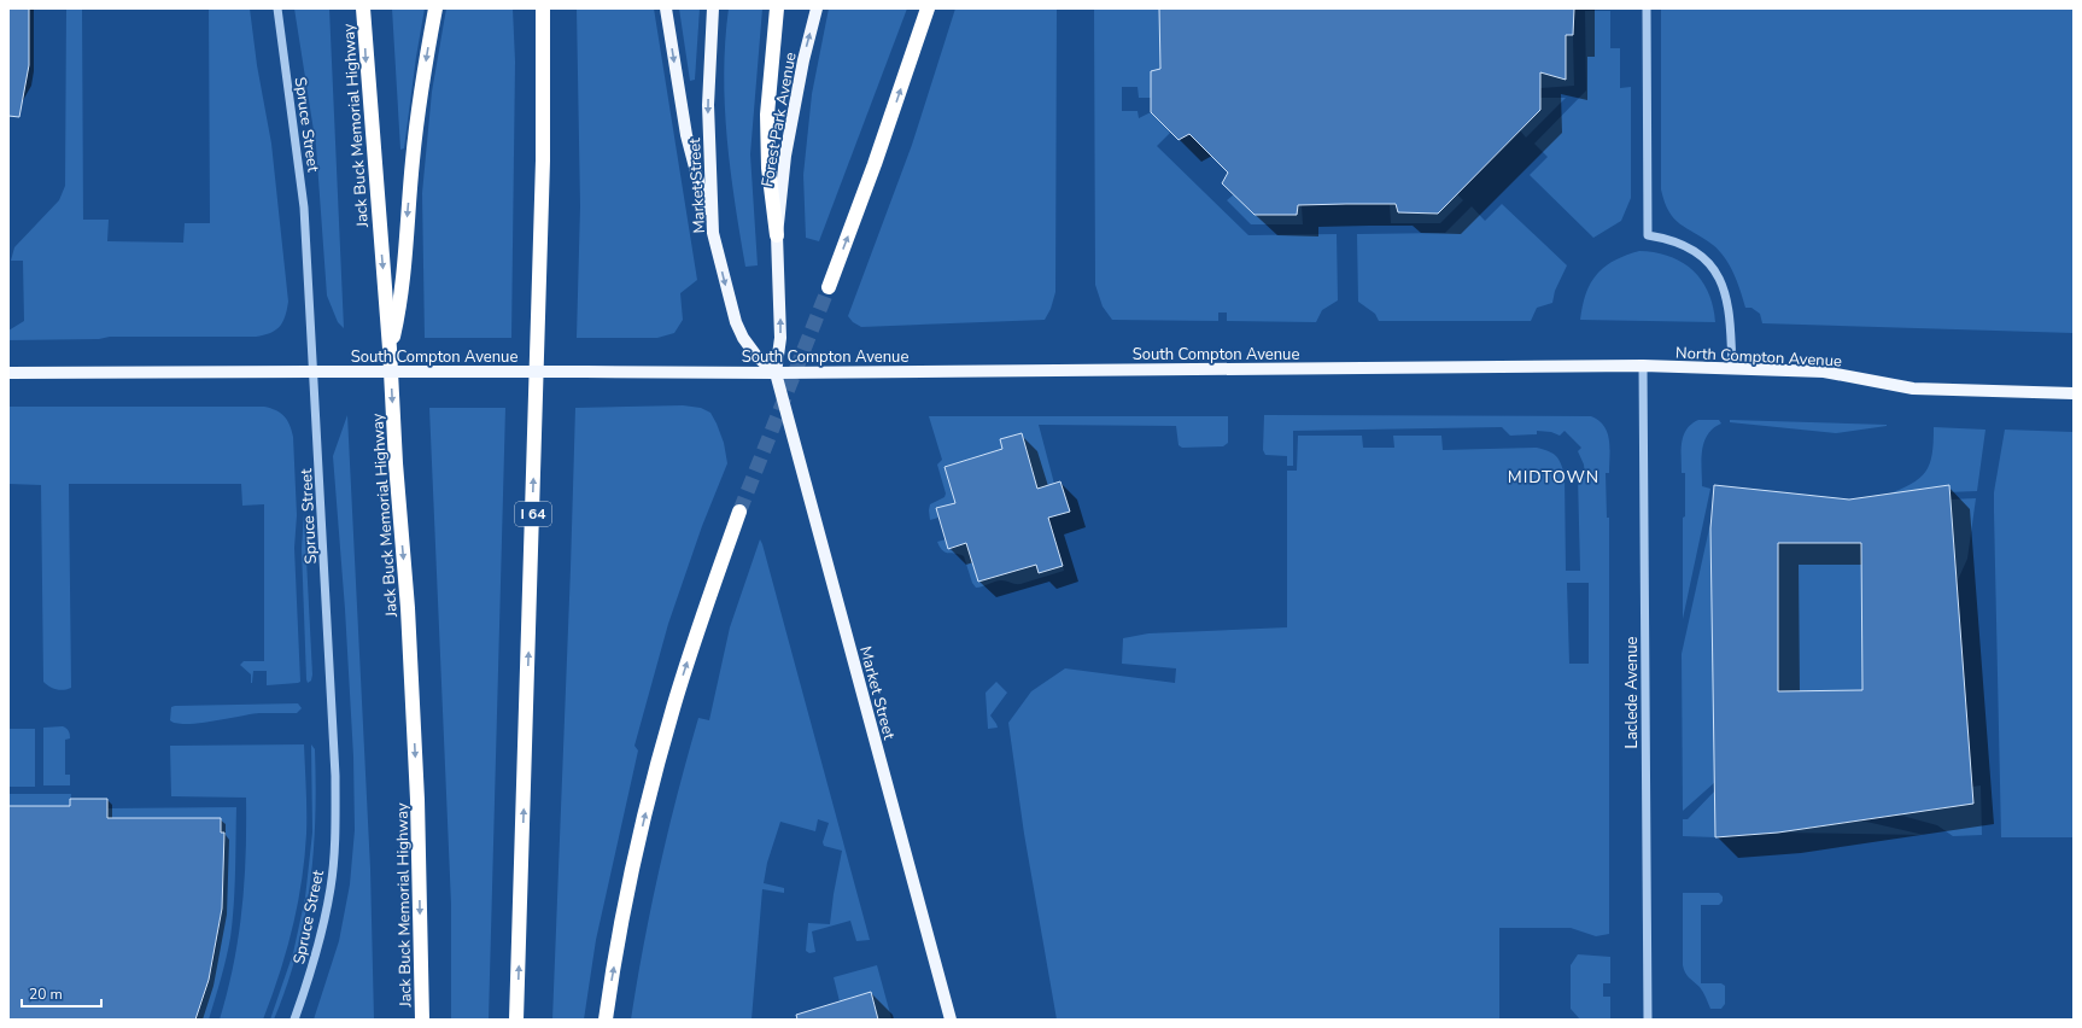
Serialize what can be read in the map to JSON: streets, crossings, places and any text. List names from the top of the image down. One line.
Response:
{"streets":{"highway":["Jack Buck Memorial Highway","I 64"],"main road":["Forest Park Avenue","Market Street","South Compton Avenue","North Compton Avenue"],"street":["Spruce Street","Laclede Avenue"]},"crossings":[["Forest Park Avenue","Market Street"],["Spruce Street","South Compton Avenue"],["Market Street","South Compton Avenue"],["South Compton Avenue","North Compton Avenue"],["South Compton Avenue","Laclede Avenue"],["North Compton Avenue","Laclede Avenue"]],"districts":["MIDTOWN"],"scale_bar":"20 m"}
